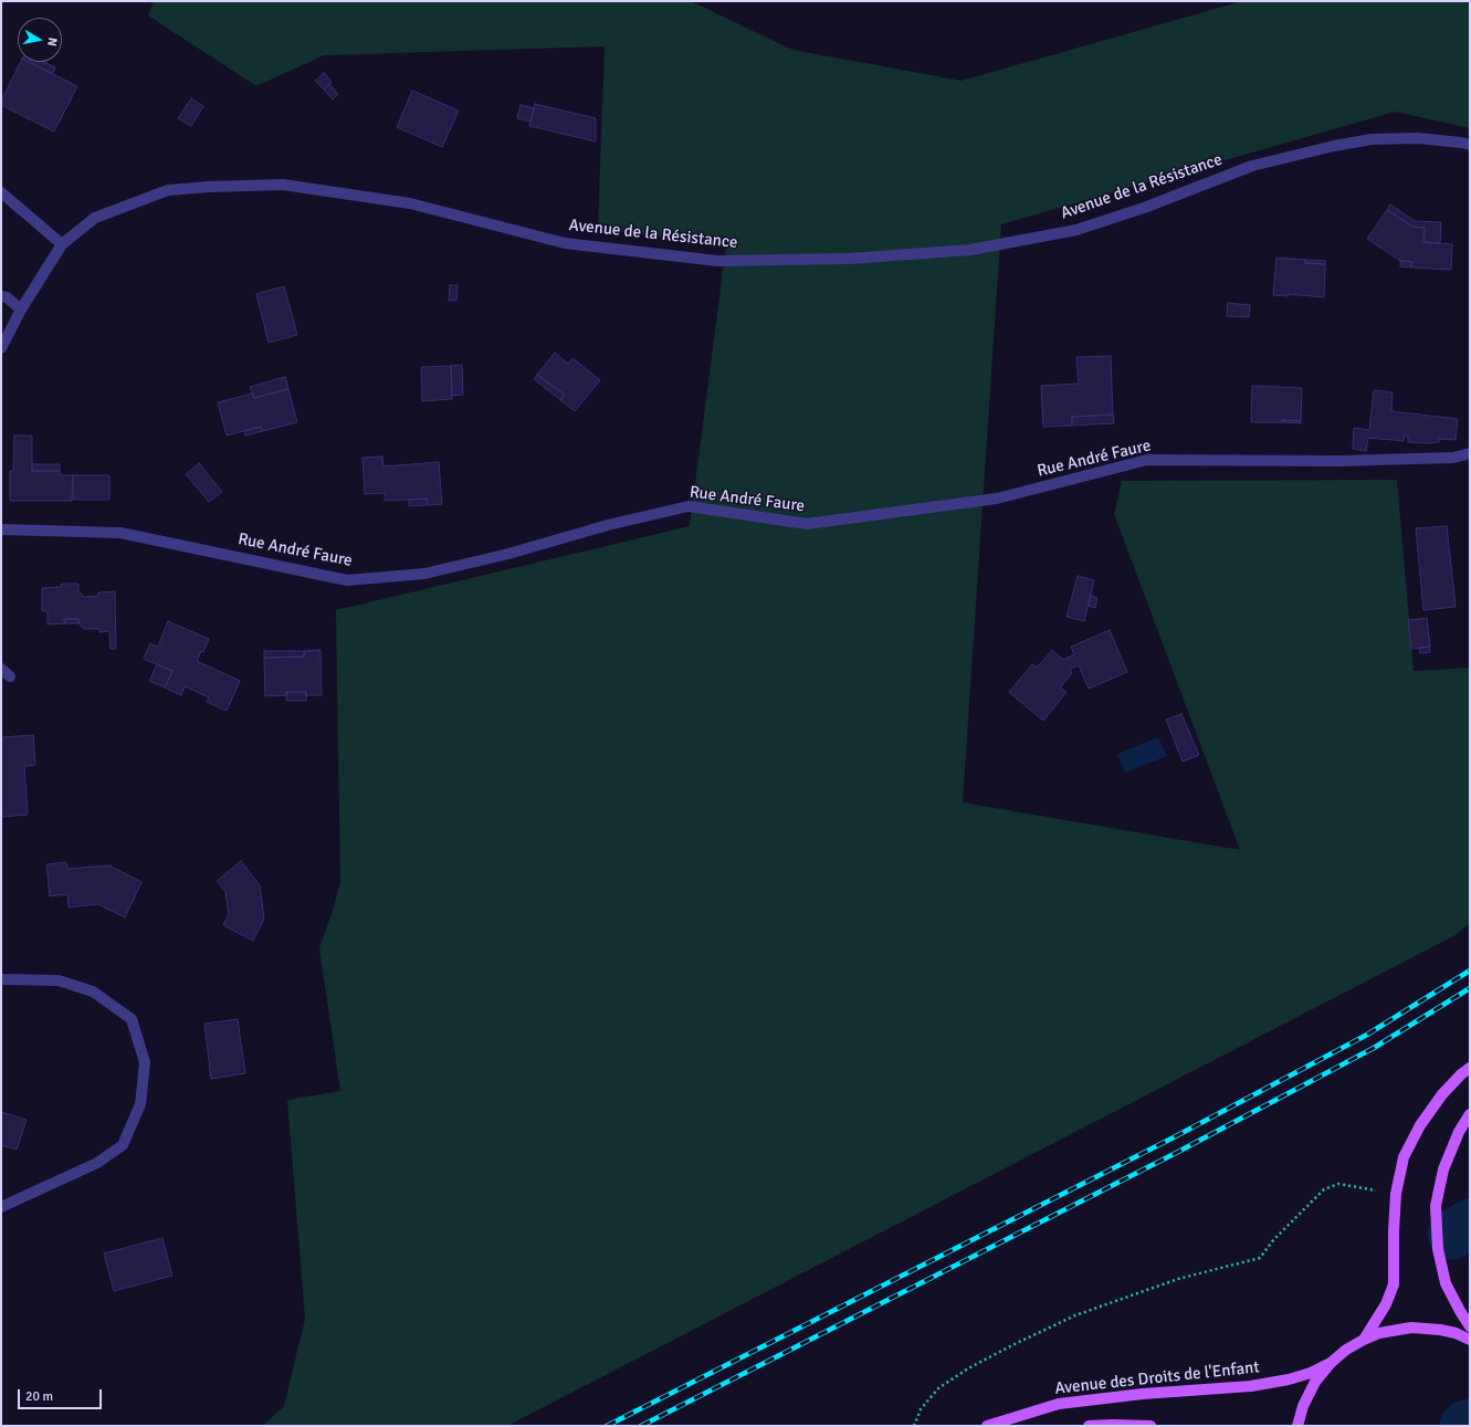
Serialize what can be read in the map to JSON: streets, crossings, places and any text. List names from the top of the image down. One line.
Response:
{"streets":{"main road":["Avenue des Droits de l'Enfant"],"street":["Avenue de la Résistance","Rue André Faure"]},"scale_bar":"20 m","north":"right"}
